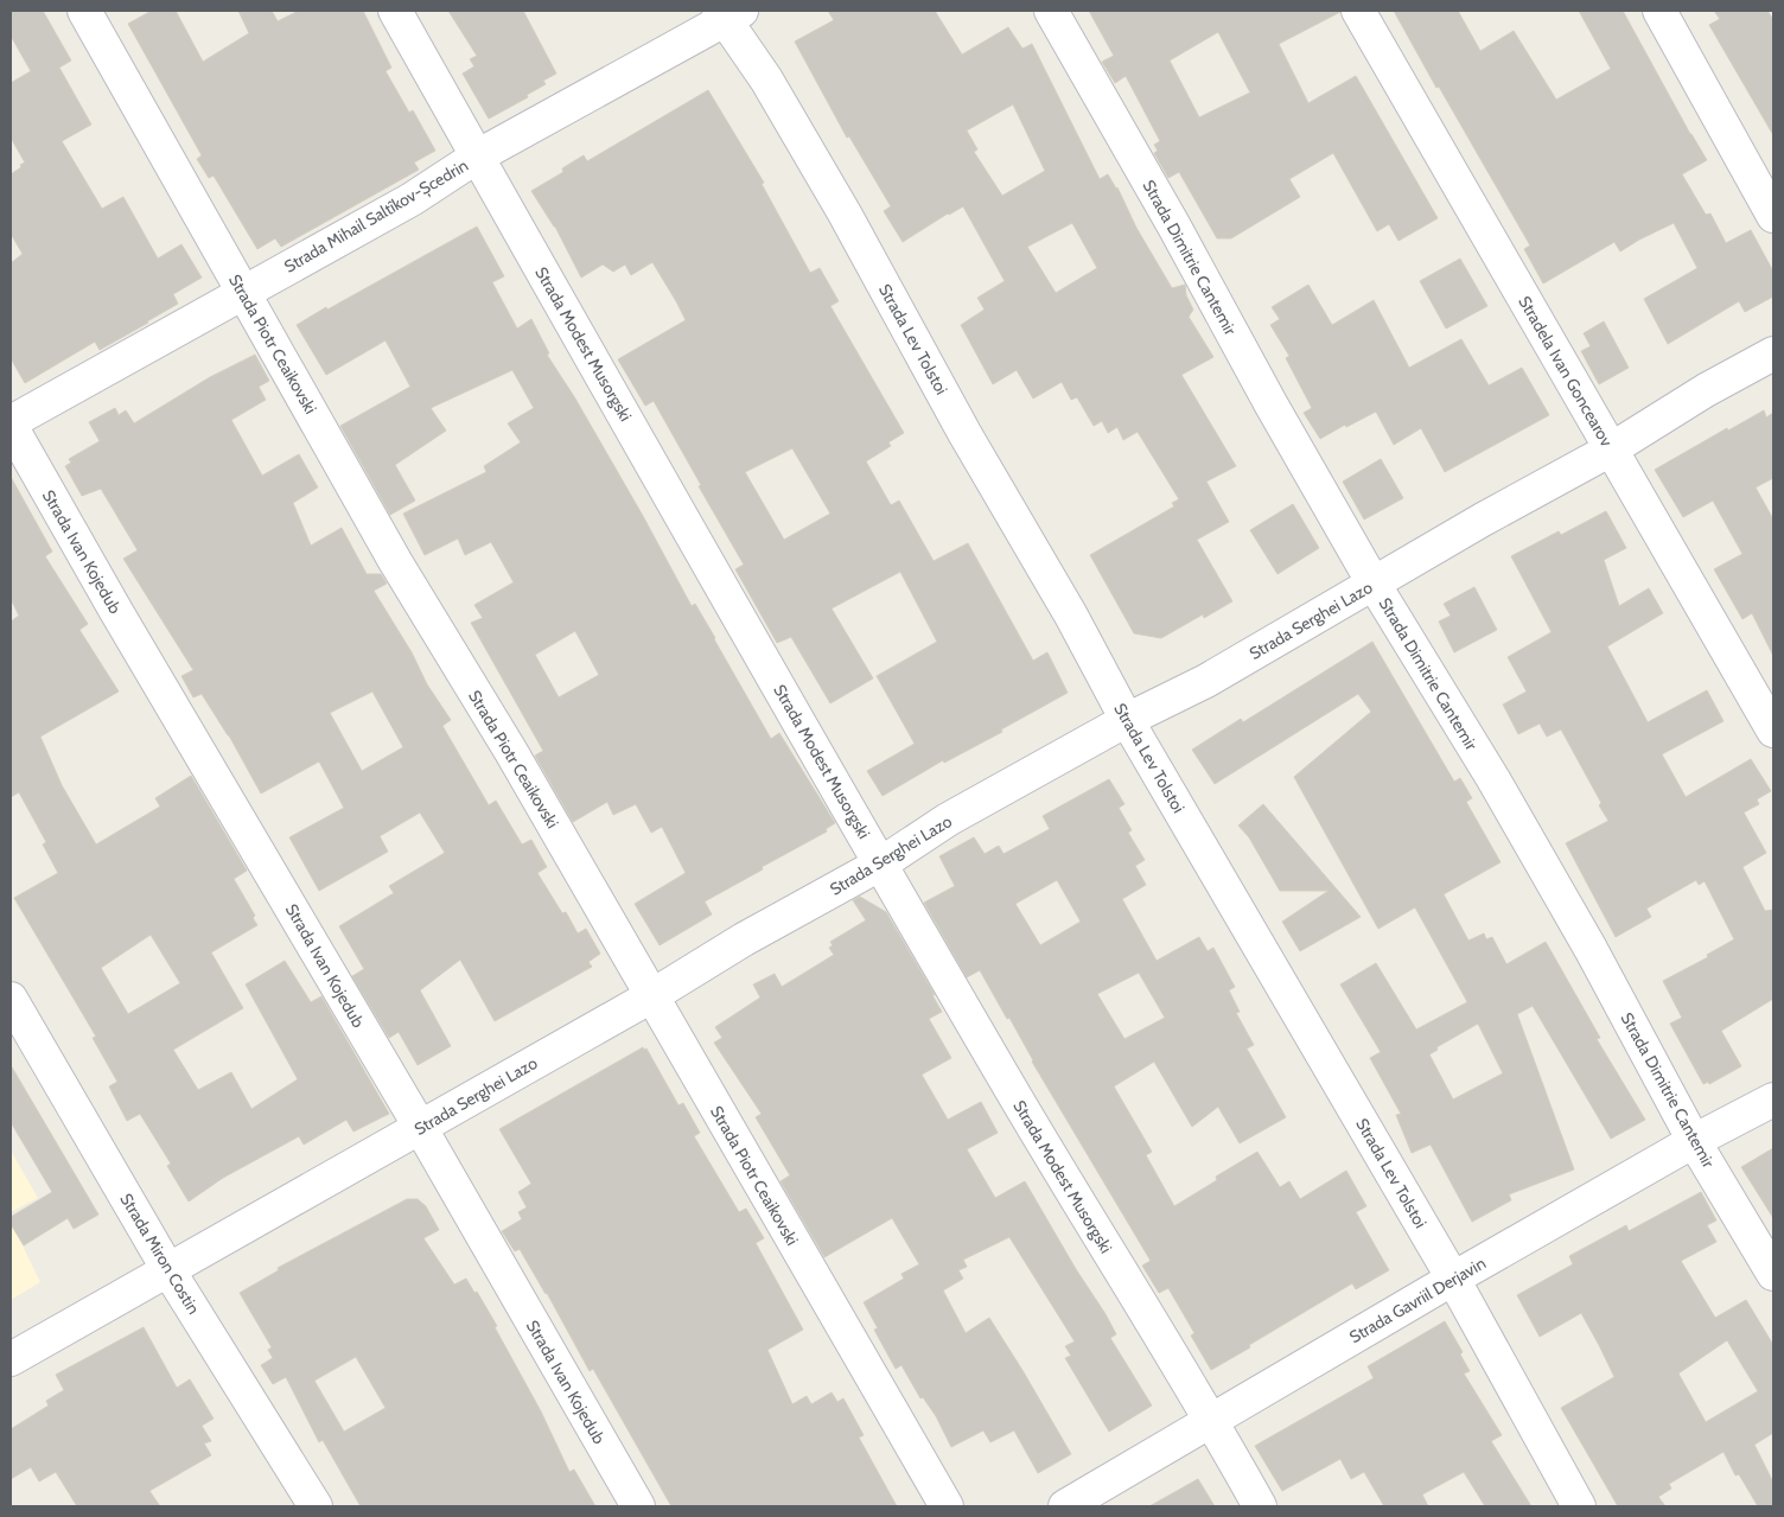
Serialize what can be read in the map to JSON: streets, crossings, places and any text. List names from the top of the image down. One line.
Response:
{"streets":{"street":["Strada Mihail Saltîkov-Șcedrin","Strada Dimitrie Cantemir","Strada Lev Tolstoi","Strada Piotr Ceaikovski","Strada Modest Musorgski","Stradela Ivan Goncearov","Strada Ivan Kojedub","Strada Serghei Lazo","Strada Miron Costin","Strada Gavriil Derjavin"]},"crossings":[["Strada Mihail Saltîkov-Șcedrin","Strada Lev Tolstoi"],["Strada Mihail Saltîkov-Șcedrin","Strada Piotr Ceaikovski"],["Strada Mihail Saltîkov-Șcedrin","Strada Modest Musorgski"],["Strada Mihail Saltîkov-Șcedrin","Strada Ivan Kojedub"],["Strada Dimitrie Cantemir","Strada Serghei Lazo"],["Strada Dimitrie Cantemir","Strada Gavriil Derjavin"],["Strada Lev Tolstoi","Strada Serghei Lazo"],["Strada Lev Tolstoi","Strada Gavriil Derjavin"],["Strada Piotr Ceaikovski","Strada Serghei Lazo"],["Strada Modest Musorgski","Strada Serghei Lazo"],["Strada Modest Musorgski","Strada Gavriil Derjavin"],["Stradela Ivan Goncearov","Strada Serghei Lazo"],["Strada Ivan Kojedub","Strada Serghei Lazo"],["Strada Serghei Lazo","Strada Miron Costin"]]}
